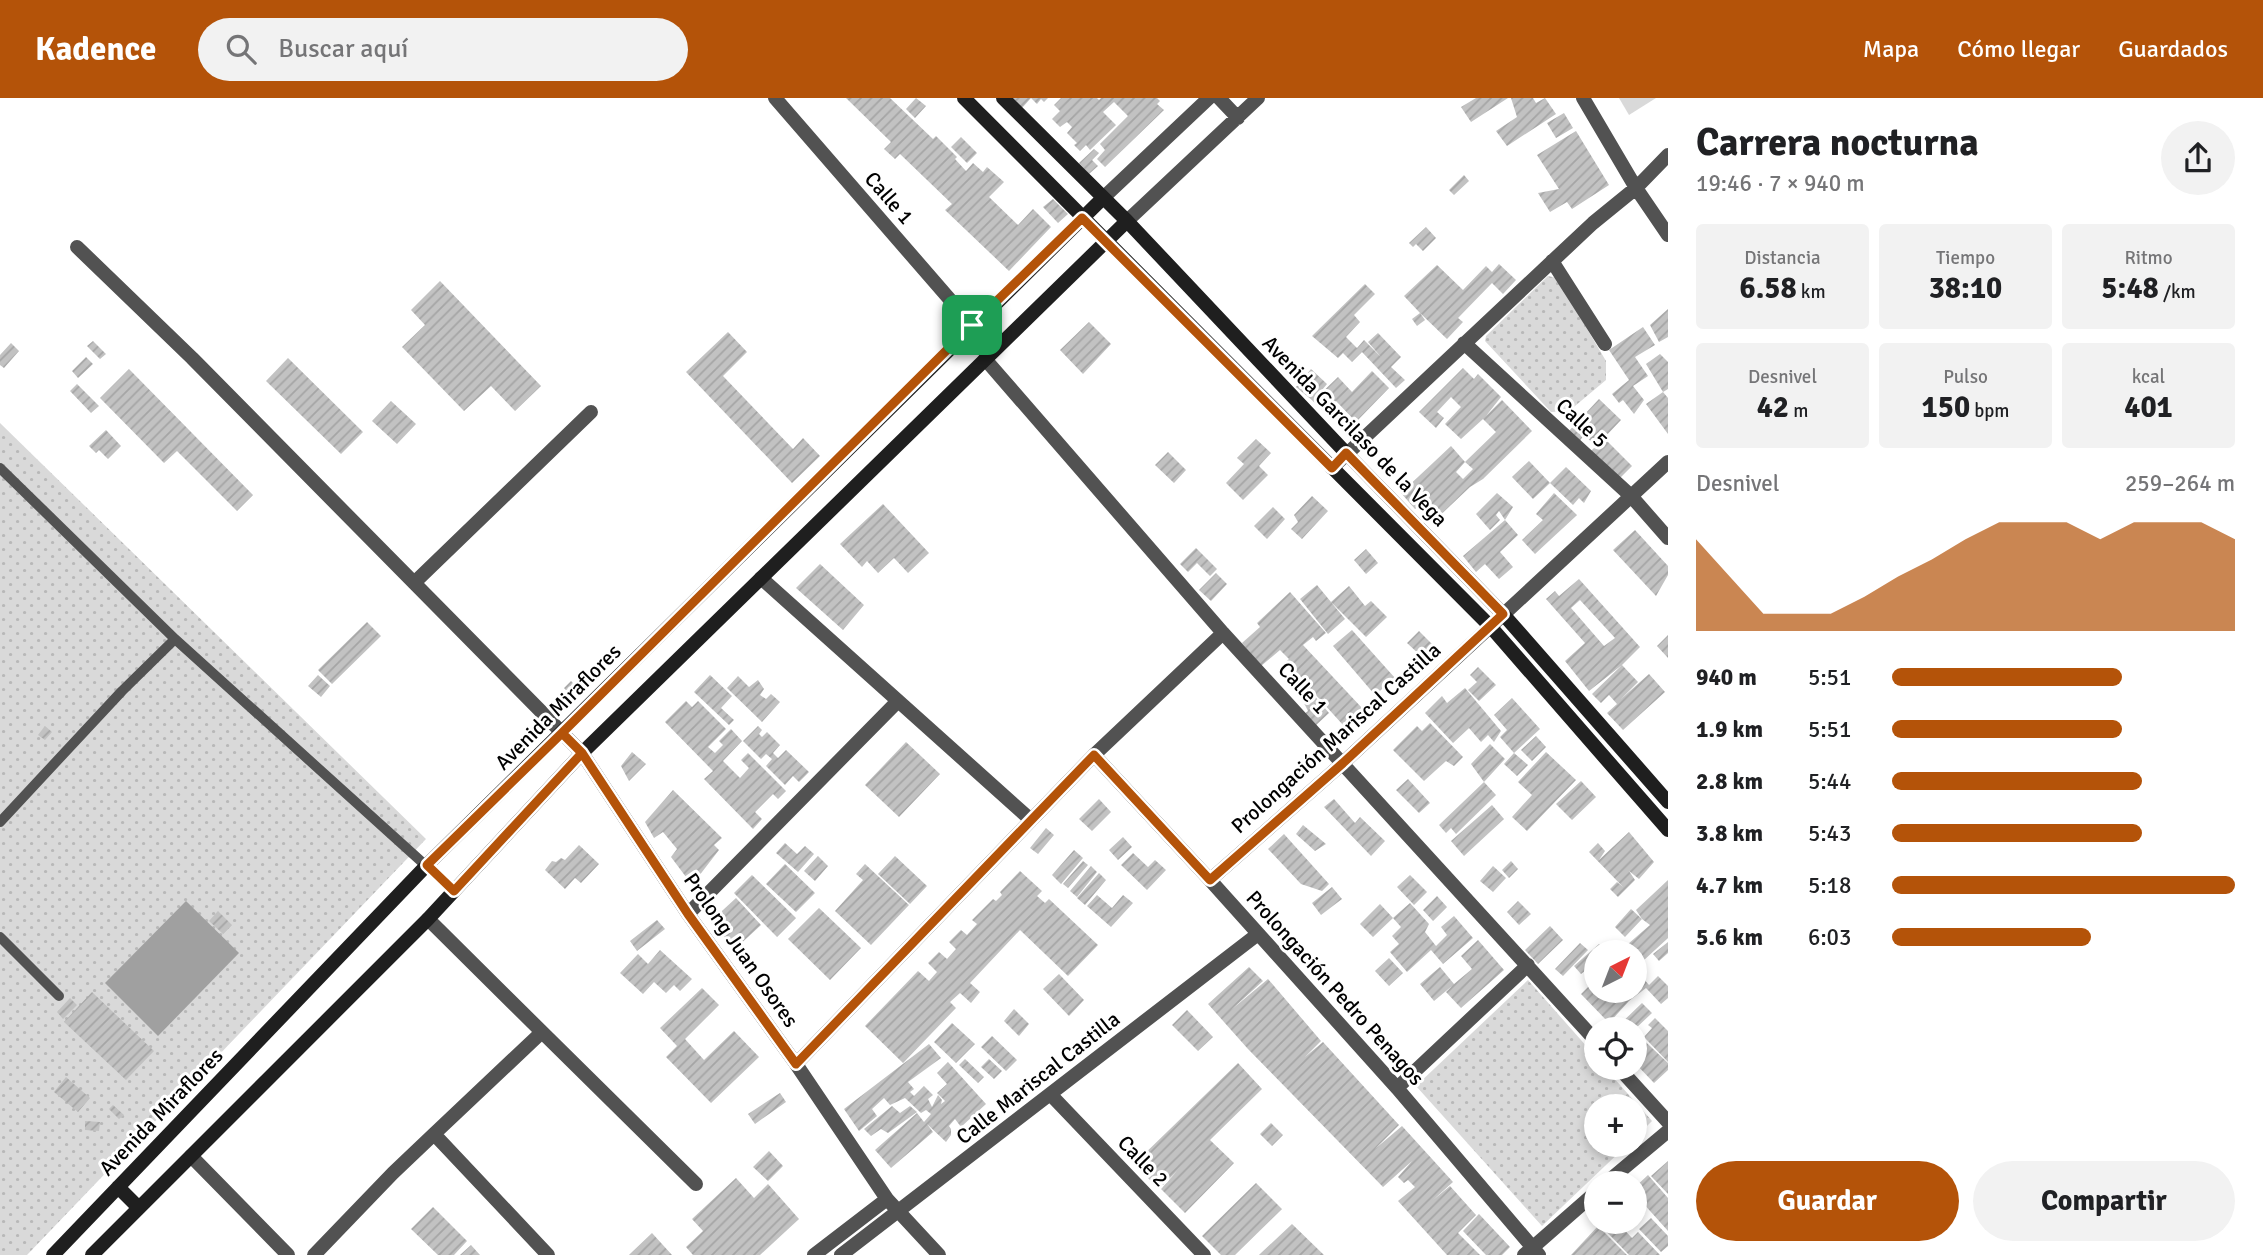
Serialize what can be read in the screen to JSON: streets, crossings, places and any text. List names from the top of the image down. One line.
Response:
{"streets":{"street":["Calle 1","Calle 5","Avenida Garcilaso de la Vega","Avenida Miraflores","Prolongación Mariscal Castilla","Prolong Juan Osores","Prolongación Pedro Penagos","Calle Mariscal Castilla","Calle 2"]},"crossings":[["Calle 1","Avenida Miraflores"],["Calle 1","Prolongación Mariscal Castilla"],["Avenida Garcilaso de la Vega","Avenida Miraflores"],["Avenida Garcilaso de la Vega","Prolongación Mariscal Castilla"],["Avenida Miraflores","Prolong Juan Osores"],["Prolongación Mariscal Castilla","Prolongación Pedro Penagos"],["Prolong Juan Osores","Calle Mariscal Castilla"],["Prolongación Pedro Penagos","Calle Mariscal Castilla"],["Calle Mariscal Castilla","Calle 2"]],"north":"top right","page":{"header":"Kadence","search":"Buscar aquí","nav":["Mapa","Cómo llegar","Guardados"],"heading":["Carrera nocturna","19:46 · 7 × 940 m"],"stats":[["Distancia","6.58 km"],["Tiempo","38:10"],["Ritmo","5:48 /km"],["Desnivel","42 m"],["Pulso","150 bpm"],["kcal","401"]],"chart":["Desnivel","259–264 m"],"list":[{"name":"940 m","note":"5:51"},{"name":"1.9 km","note":"5:51"},{"name":"2.8 km","note":"5:44"},{"name":"3.8 km","note":"5:43"},{"name":"4.7 km","note":"5:18"},{"name":"5.6 km","note":"6:03"}],"map_buttons":["+","−"],"buttons":["Guardar","Compartir"]}}
